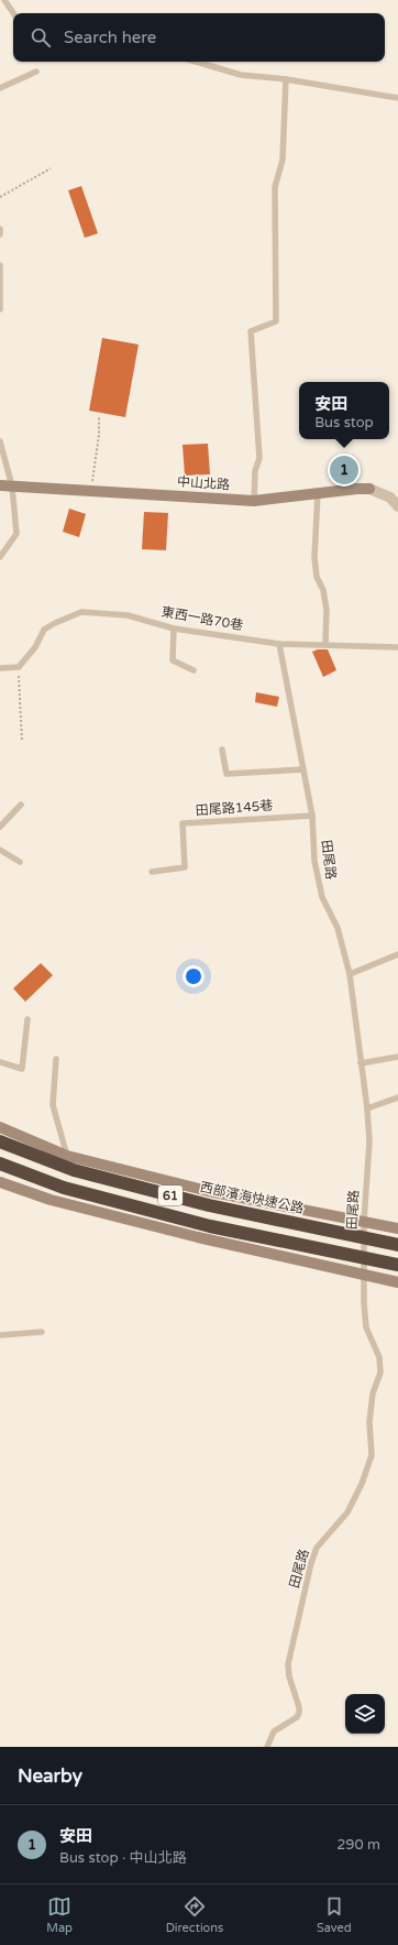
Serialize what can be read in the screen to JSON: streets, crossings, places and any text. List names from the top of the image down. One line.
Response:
{"streets":{"highway":["61","西部濱海快速公路"],"street":["中山北路"],"lane":["東西一路70巷","田尾路145巷","田尾路"]},"crossings":[["東西一路70巷","田尾路"],["田尾路145巷","田尾路"]],"page":{"search":"Search here","popup":["安田","Bus stop"],"pins":"1","heading":"Nearby","list":[{"mark":"1","name":"安田","note":"Bus stop · 中山北路","value":"290 m"}],"nav":["Map","Directions","Saved"]}}
